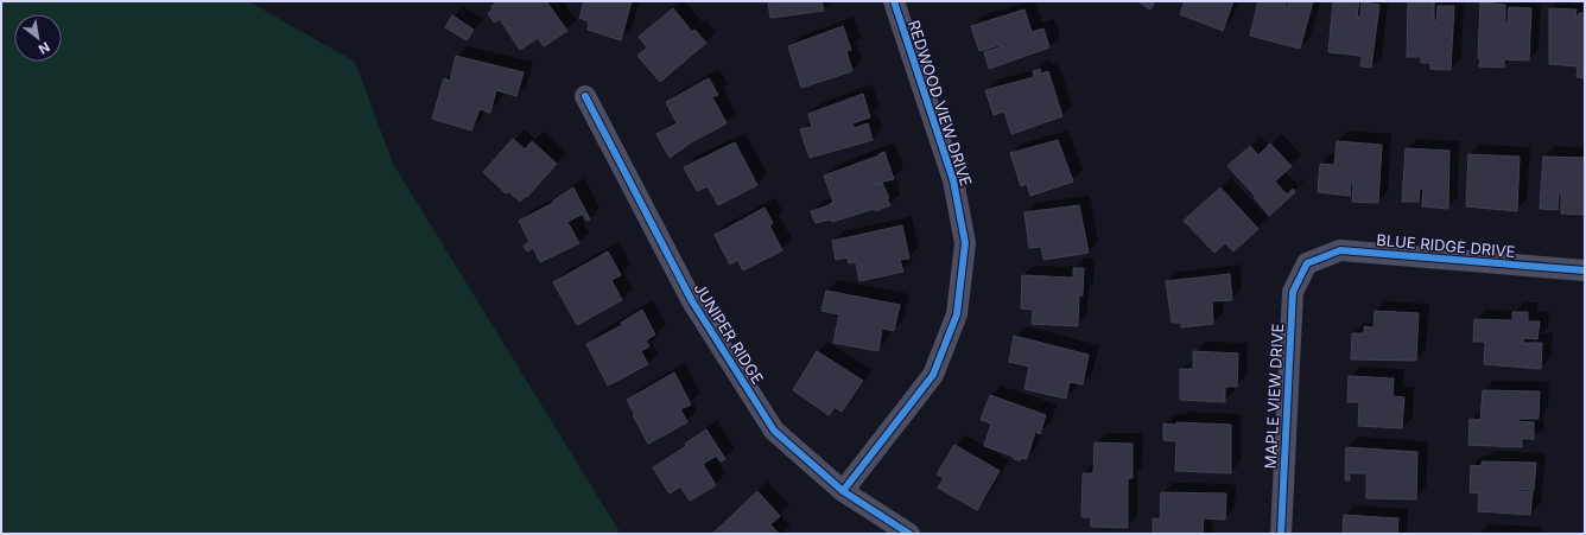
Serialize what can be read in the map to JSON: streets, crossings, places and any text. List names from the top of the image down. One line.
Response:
{"streets":{"street":["REDWOOD VIEW DRIVE","BLUE RIDGE DRIVE","JUNIPER RIDGE","MAPLE VIEW DRIVE"]},"crossings":[["REDWOOD VIEW DRIVE","JUNIPER RIDGE"],["BLUE RIDGE DRIVE","MAPLE VIEW DRIVE"]],"north":"bottom right"}
